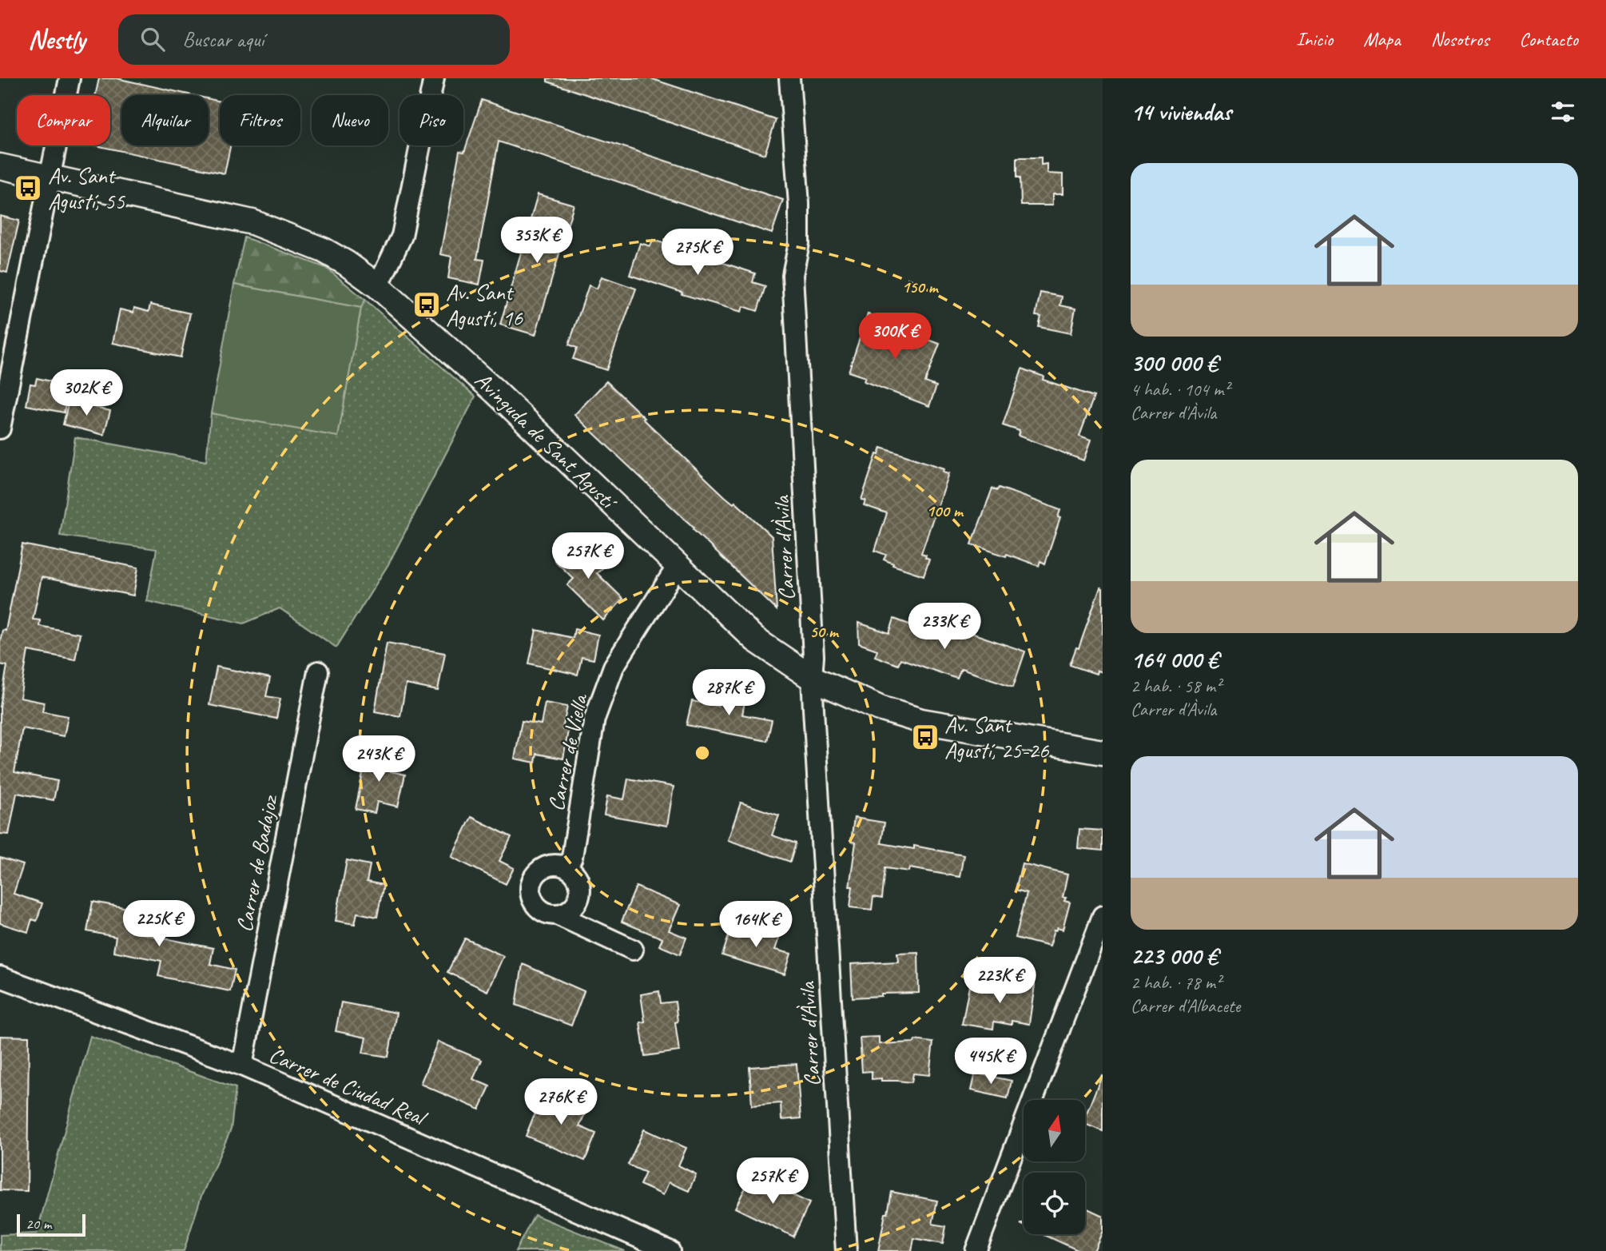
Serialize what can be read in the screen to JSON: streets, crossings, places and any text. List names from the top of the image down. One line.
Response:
{"streets":{"street":["Avinguda de Sant Agustí","Carrer d'Àvila","Carrer de Viella","Carrer de Badajoz","Carrer de Ciudad Real"]},"crossings":[["Avinguda de Sant Agustí","Carrer d'Àvila"],["Avinguda de Sant Agustí","Carrer de Viella"],["Carrer de Badajoz","Carrer de Ciudad Real"]],"places":{"bus stop":["Av. Sant Agustí, 55","Av. Sant Agustí, 16","Av. Sant Agustí, 25-26"]},"scale_bar":"20 m","north":"top","page":{"header":"Nestly","search":"Buscar aquí","nav":["Inicio","Mapa","Nosotros","Contacto"],"heading":"14 viviendas","chip":["Comprar","Alquilar","Filtros","Nuevo","Piso"],"list":[{"name":"300 000 €","note":"4 hab. · 104 m² · Carrer d'Àvila"},{"name":"164 000 €","note":"2 hab. · 58 m² · Carrer d'Àvila"},{"name":"223 000 €","note":"2 hab. · 78 m² · Carrer d'Albacete"}],"price":["353K €","275K €","300K €","302K €","257K €","233K €","287K €","243K €","225K €","164K €","223K €","445K €","276K €","257K €"],"scale":"20 m"},"rings":["150 m","100 m","50 m"]}
